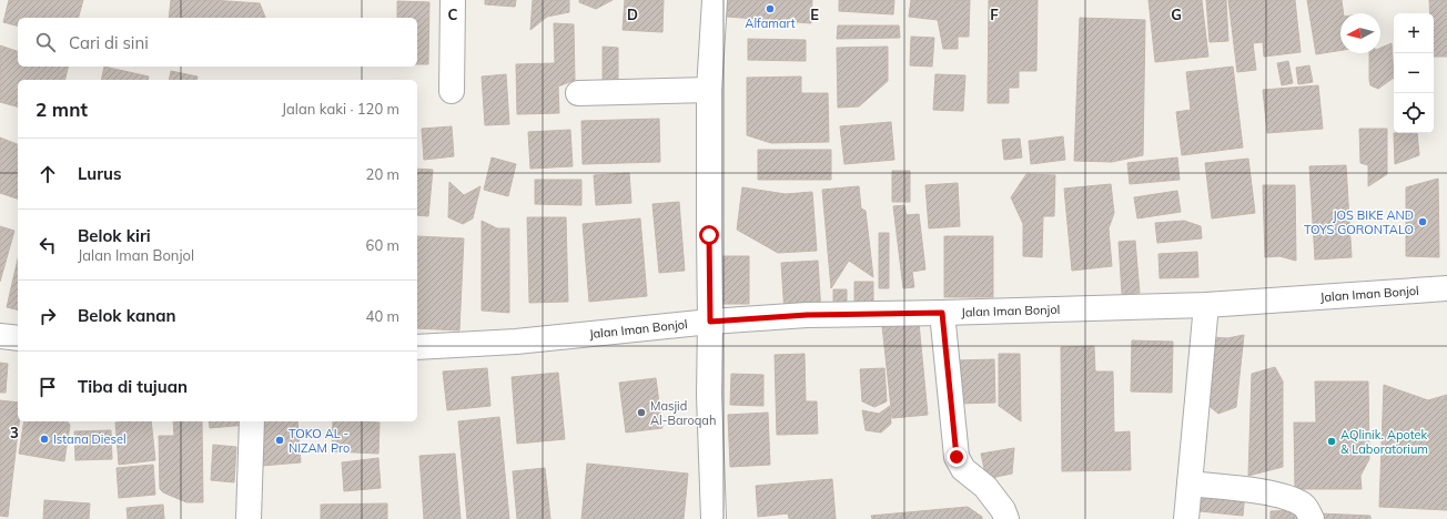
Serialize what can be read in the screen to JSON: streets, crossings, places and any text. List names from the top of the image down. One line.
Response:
{"streets":{"street":["Jalan Iman Bonjol"]},"places":["Alfamart","JOS BIKE AND TOYS GORONTALO","Masjid Al-Baroqah","Istana Diesel","TOKO AL - NIZAM Pro","AQlinik. Apotek & Laboratorium"],"north":"left","page":{"map_buttons":["+","−"],"search":"Cari di sini","heading":["2 mnt","Jalan kaki · 120 m"],"list":[["Lurus","20 m"],["Belok kiri","Jalan Iman Bonjol","60 m"],["Belok kanan","40 m"],"Tiba di tujuan"]},"grid":{"columns":["C","D","E","F","G"],"rows":["3"]}}
